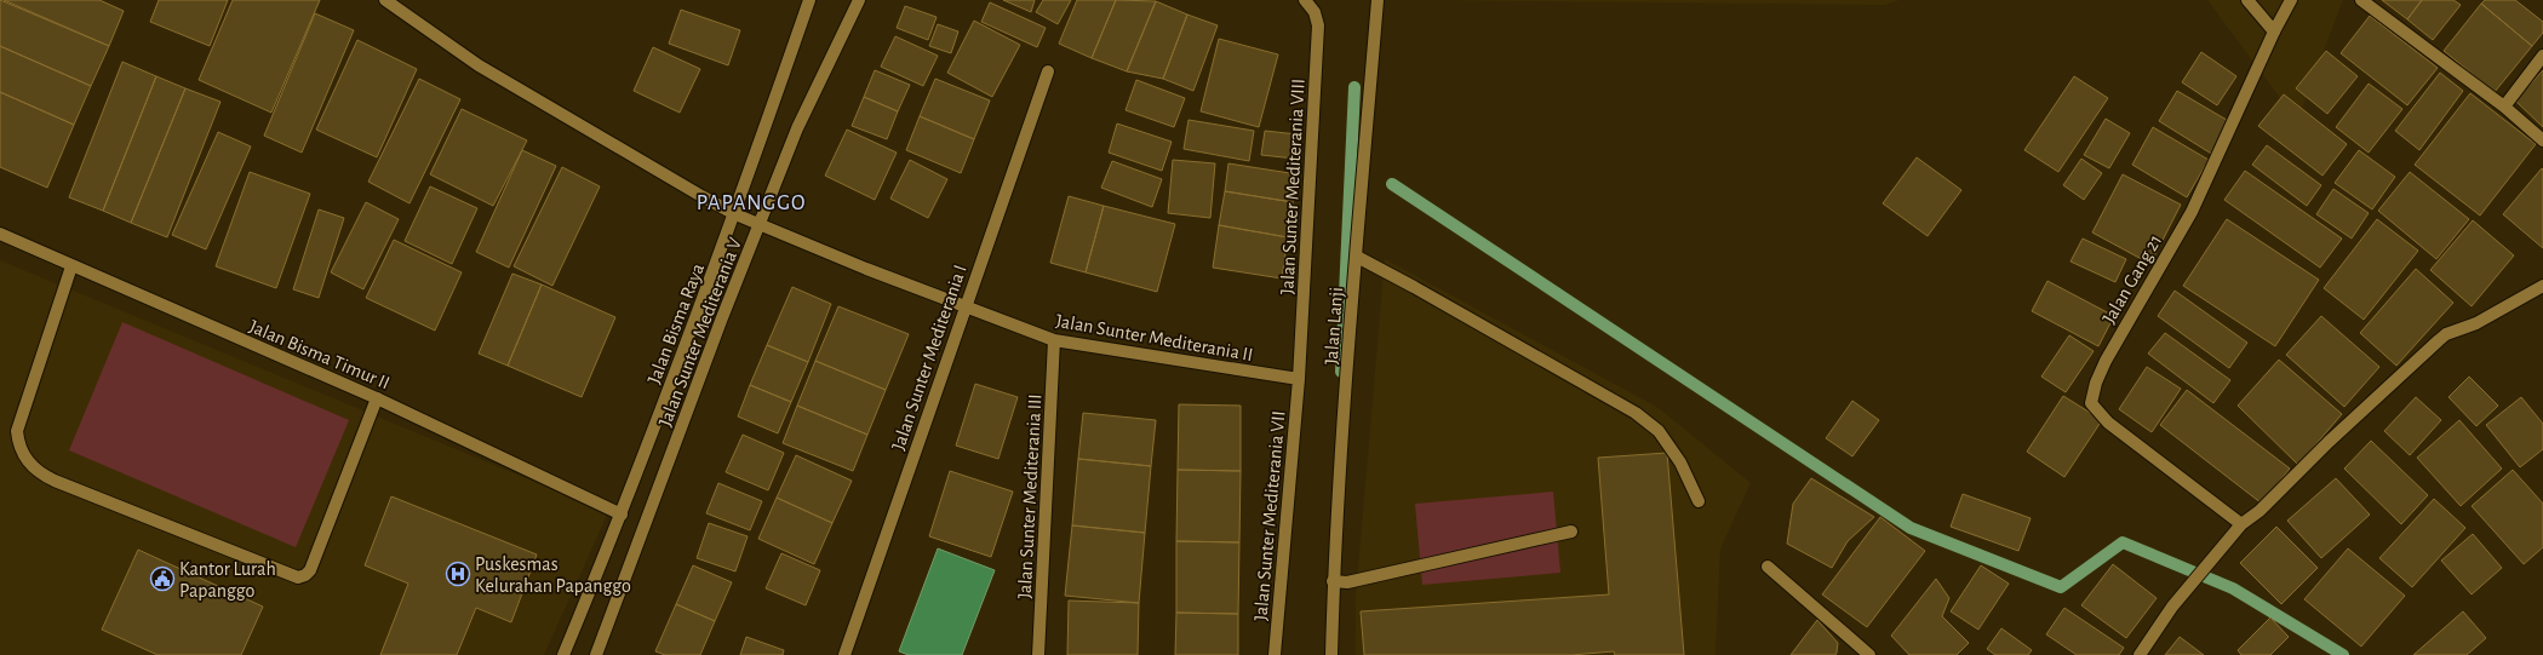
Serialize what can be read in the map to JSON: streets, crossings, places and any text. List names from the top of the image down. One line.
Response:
{"streets":{"street":["Jalan Sunter Mediterania VIII","Jalan Gang 21","Jalan Bisma Raya","Jalan Lanji","Jalan Sunter Mediterania V","Jalan Sunter Mediterania II","Jalan Bisma Timur II","Jalan Sunter Mediterania I","Jalan Sunter Mediterania III","Jalan Sunter Mediterania VII"]},"crossings":[["Jalan Sunter Mediterania VIII","Jalan Sunter Mediterania II"],["Jalan Sunter Mediterania VIII","Jalan Sunter Mediterania VII"],["Jalan Bisma Raya","Jalan Sunter Mediterania II"],["Jalan Bisma Raya","Jalan Bisma Timur II"],["Jalan Sunter Mediterania V","Jalan Sunter Mediterania II"],["Jalan Sunter Mediterania II","Jalan Sunter Mediterania I"],["Jalan Sunter Mediterania II","Jalan Sunter Mediterania III"],["Jalan Sunter Mediterania II","Jalan Sunter Mediterania VII"]],"districts":["PAPANGGO"],"places":{"hospital":["Puskesmas Kelurahan Papanggo"],"public building":["Kantor Lurah Papanggo"]}}
